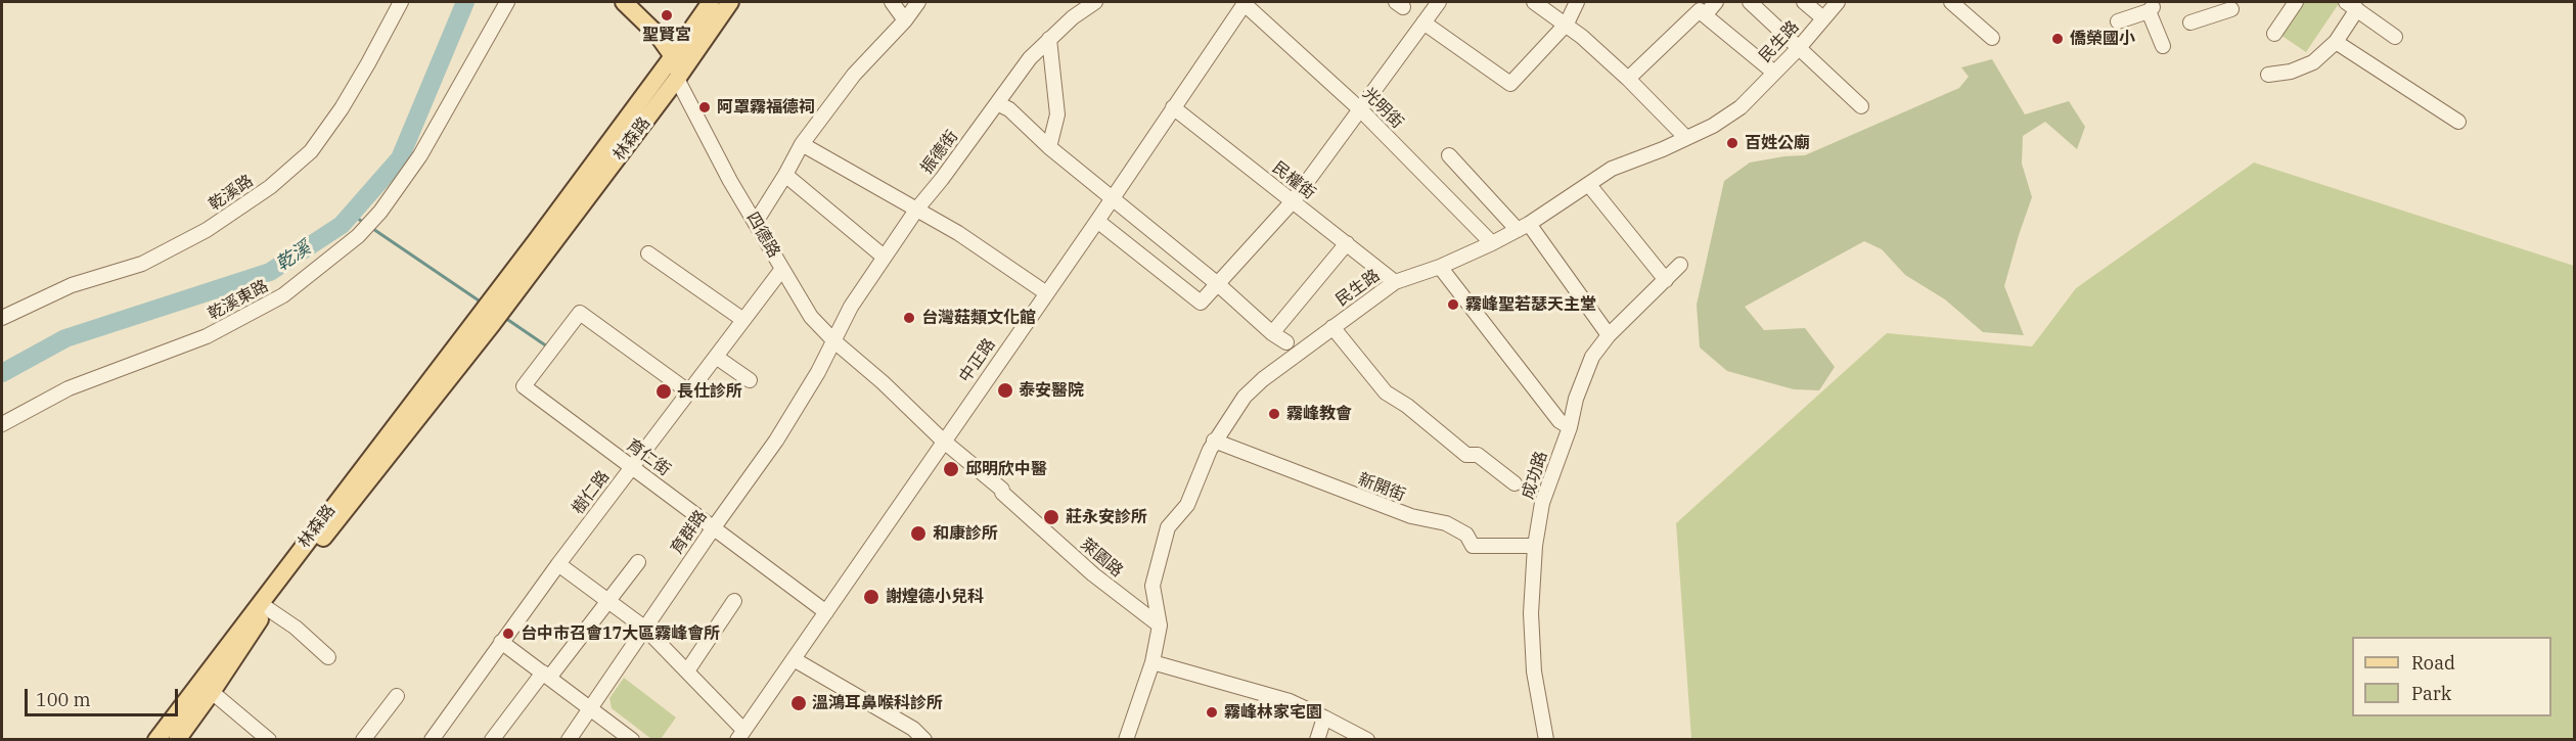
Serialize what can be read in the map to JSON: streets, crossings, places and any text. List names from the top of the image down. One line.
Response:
{"streets":{"main road":["林森路","四德路"],"street":["民生路","光明街","振德街","民權街","乾溪路","乾溪東路","中正路","育仁街","成功路","新開街","樹仁路","育群路","萊園路"]},"crossings":[["民生路","光明街"],["民生路","民權街"],["民生路","新開街"],["民生路","萊園路"],["光明街","中正路"],["林森路","四德路"],["振德街","四德路"],["振德街","育群路"],["民權街","中正路"],["四德路","中正路"],["四德路","樹仁路"],["四德路","育群路"],["四德路","萊園路"],["中正路","育仁街"],["中正路","萊園路"],["育仁街","樹仁路"],["育仁街","育群路"],["成功路","新開街"]],"water":["乾溪"],"places":["聖賢宮","僑榮國小","阿罩霧福德祠","百姓公廟","霧峰聖若瑟天主堂","台灣菇類文化館","泰安醫院","長仕診所","霧峰教會","邱明欣中醫","莊永安診所","和康診所","謝煌德小兒科","台中市召會17大區霧峰會所","溫鴻耳鼻喉科診所","霧峰林家宅園"],"legend":["Road","Park"],"scale_bar":"100 m"}
